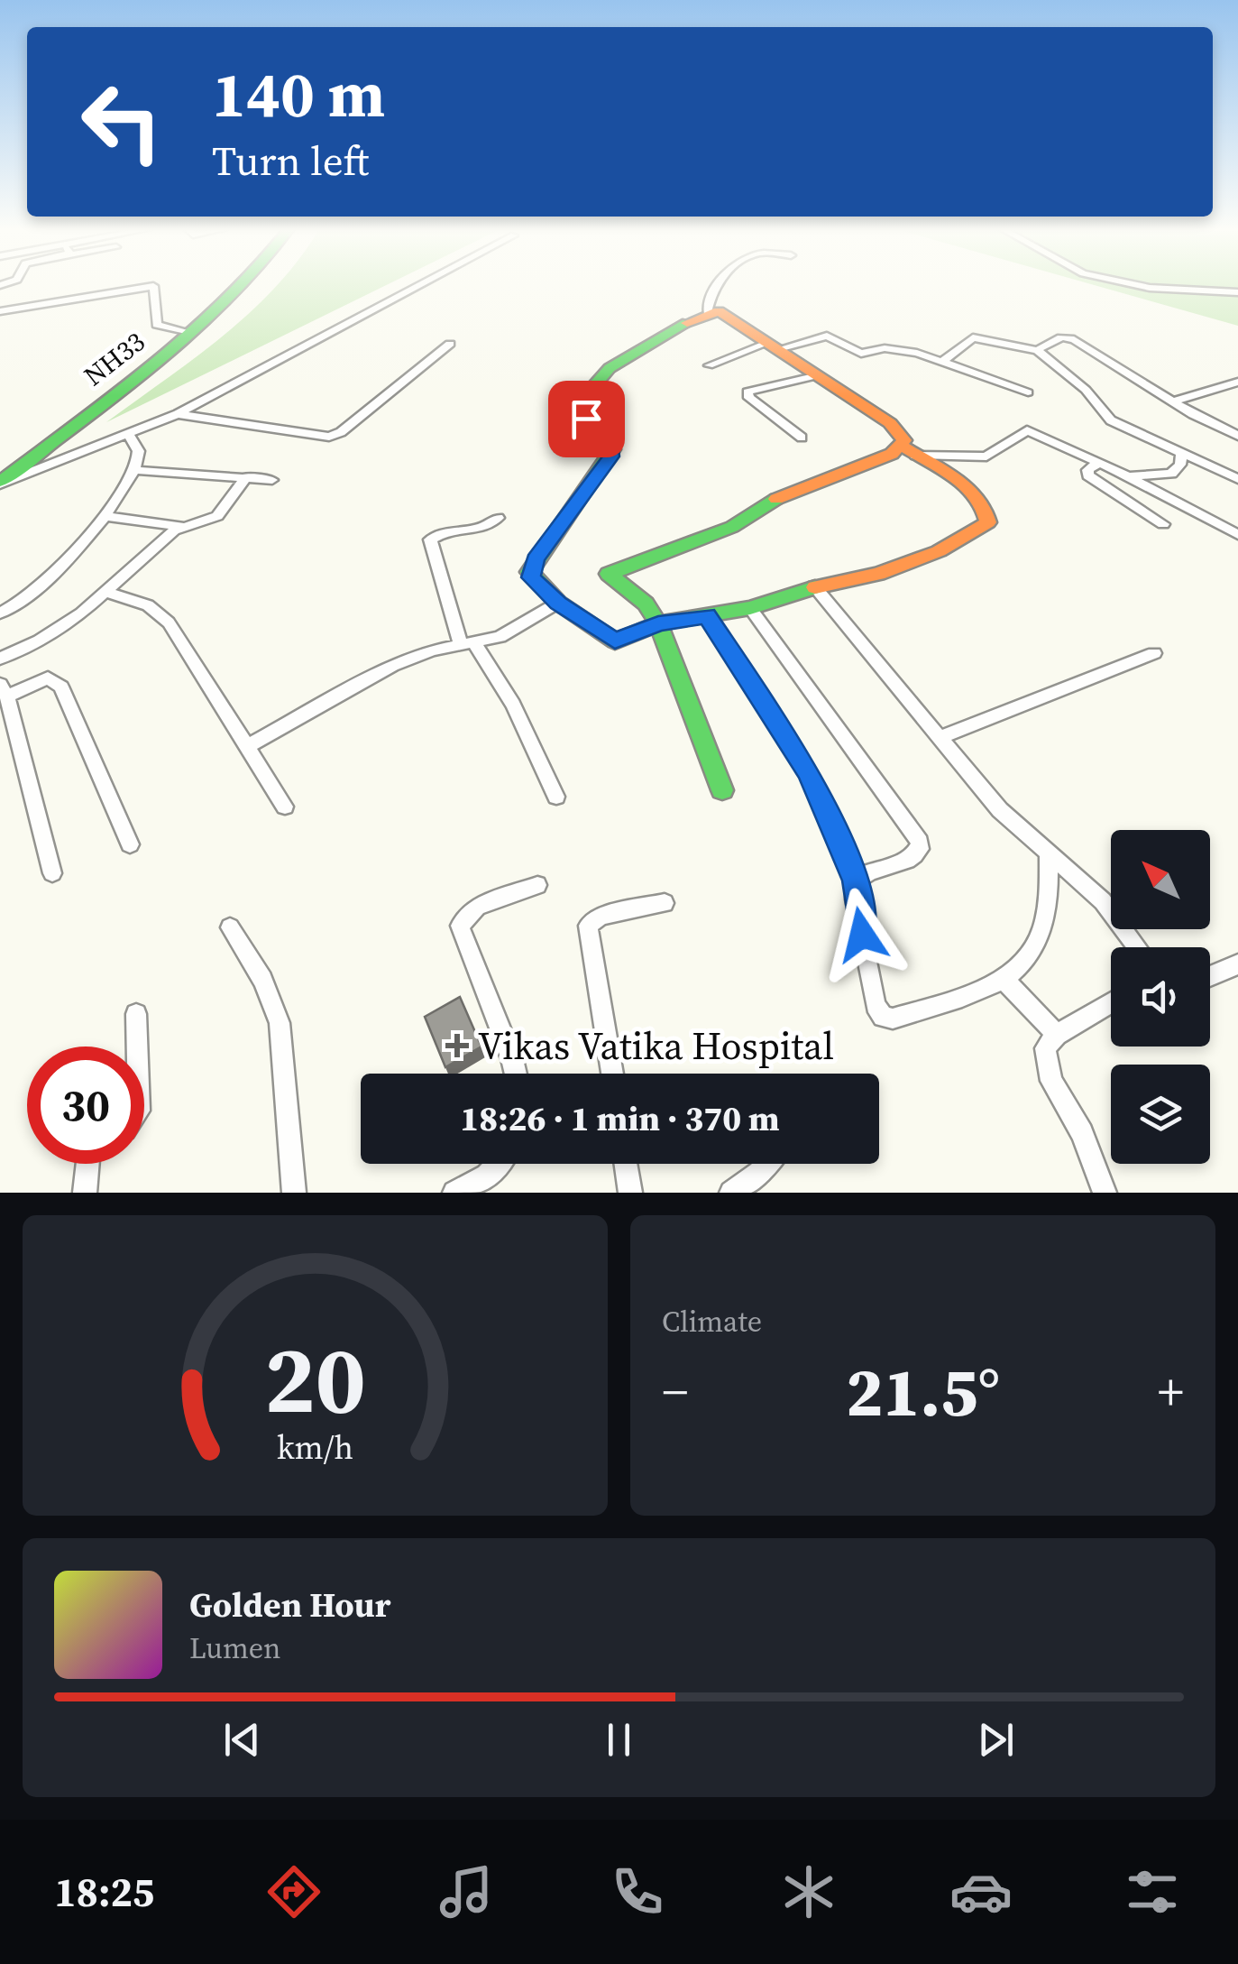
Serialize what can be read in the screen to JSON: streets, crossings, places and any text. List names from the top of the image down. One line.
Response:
{"streets":{"street":["NH33"]},"places":{"health":["Vikas Vatika Hospital"]},"north":"top left","page":{"turn":["140 m","Turn left"],"limit":"30","trip":"18:26 · 1 min · 370 m","tile":"Climate","heat":["−","21.5°","+"],"song":["Golden Hour","Lumen"],"tabs":"18:25","gauge":["20","km/h"]}}
